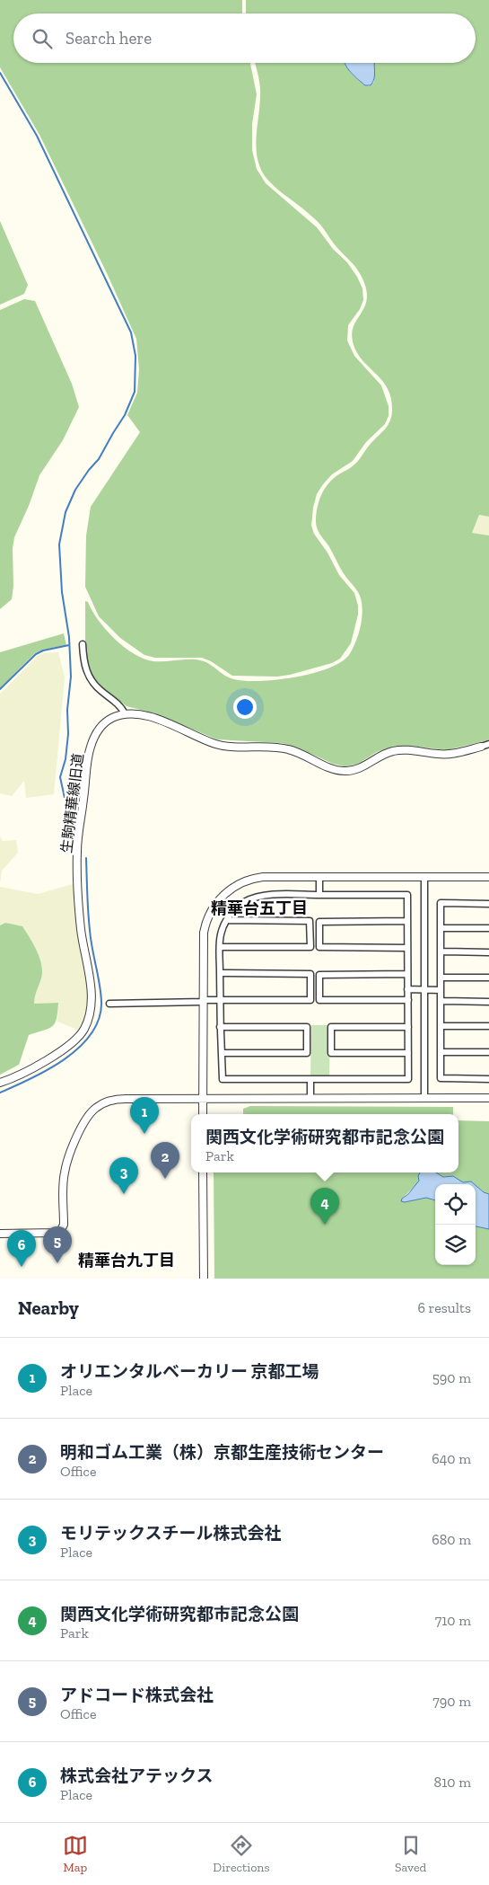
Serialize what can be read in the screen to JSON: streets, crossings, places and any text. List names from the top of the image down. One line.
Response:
{"streets":{"street":["生駒精華線旧道"]},"districts":["精華台五丁目","精華台九丁目"],"page":{"search":"Search here","pins":["1","2","3","4","5","6"],"popup":["関西文化学術研究都市記念公園","Park"],"heading":["Nearby","6 results"],"list":[{"mark":"1","name":"オリエンタルベーカリー 京都工場","note":"Place","value":"590 m"},{"mark":"2","name":"明和ゴム工業（株）京都生産技術センター","note":"Office","value":"640 m"},{"mark":"3","name":"モリテックスチール株式会社","note":"Place","value":"680 m"},{"mark":"4","name":"関西文化学術研究都市記念公園","note":"Park","value":"710 m"},{"mark":"5","name":"アドコード株式会社","note":"Office","value":"790 m"},{"mark":"6","name":"株式会社アテックス","note":"Place","value":"810 m"}],"nav":["Map","Directions","Saved"]}}
